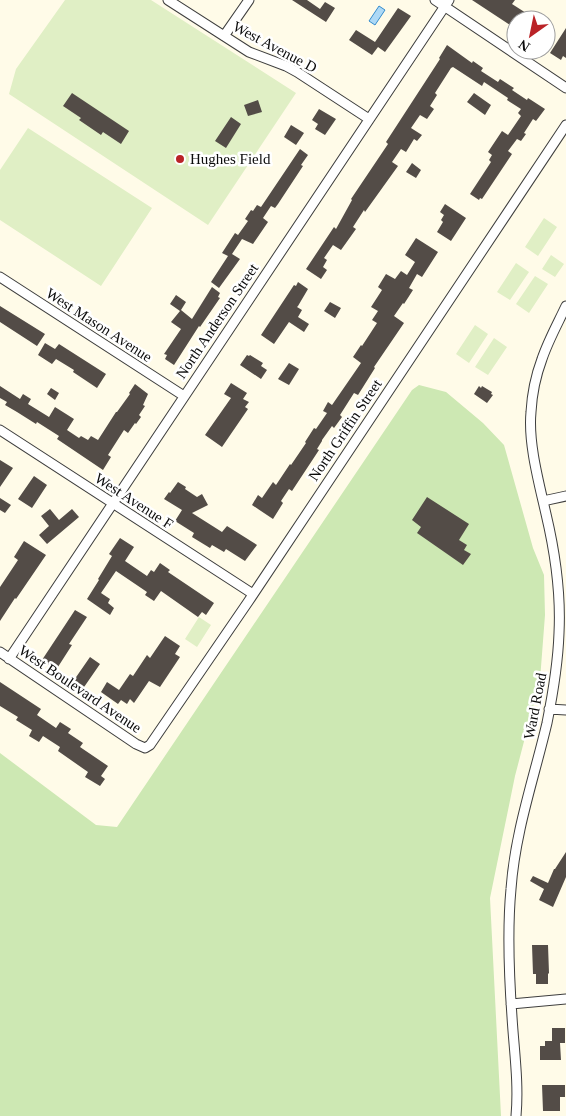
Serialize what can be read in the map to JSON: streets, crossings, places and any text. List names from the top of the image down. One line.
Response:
{"streets":{"street":["West Avenue D","North Anderson Street","West Mason Avenue","North Griffin Street","West Avenue F","West Boulevard Avenue","Ward Road"]},"crossings":[["West Avenue D","North Anderson Street"],["North Anderson Street","West Mason Avenue"],["North Anderson Street","West Avenue F"],["North Anderson Street","West Boulevard Avenue"],["North Griffin Street","West Avenue F"],["North Griffin Street","West Boulevard Avenue"]],"places":["Hughes Field"],"north":"bottom left"}
